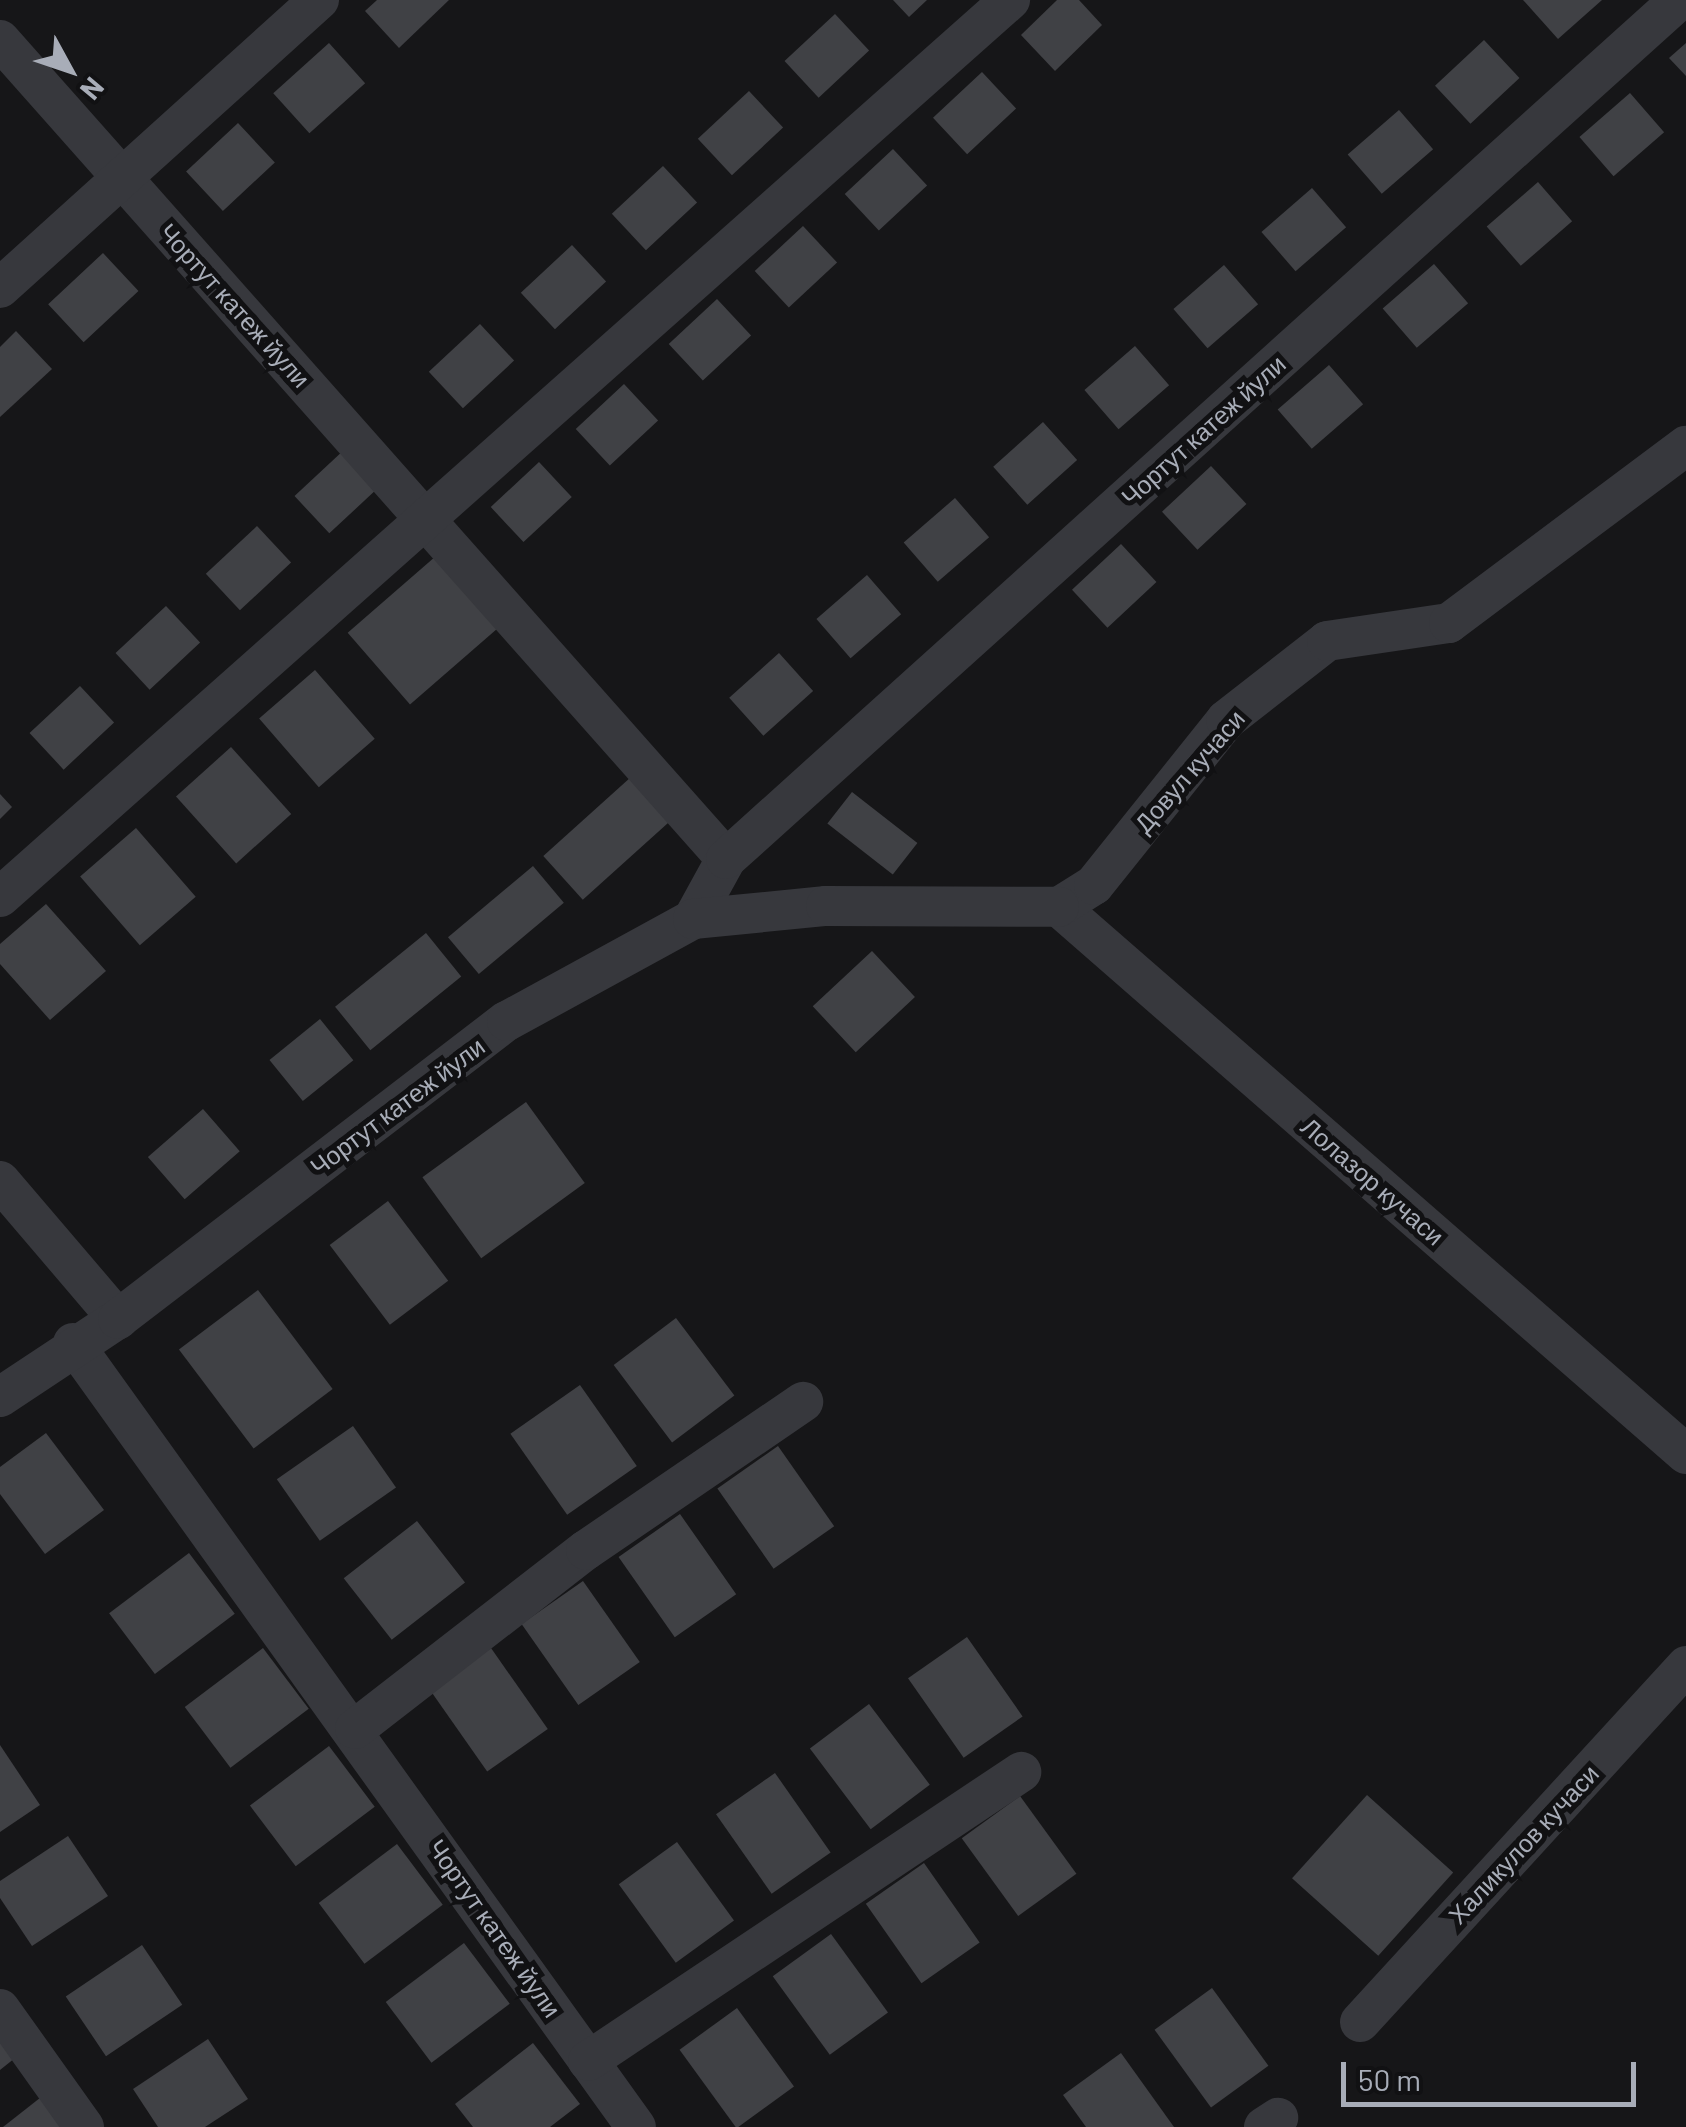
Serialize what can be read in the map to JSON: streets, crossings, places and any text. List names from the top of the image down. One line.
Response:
{"streets":{"street":["Чортут катеж йули","Довул кучаси","Лолазор кучаси","Халикулов кучаси"]},"crossings":[["Чортут катеж йули","Довул кучаси"],["Чортут катеж йули","Лолазор кучаси"],["Довул кучаси","Лолазор кучаси"]],"scale_bar":"50 m","north":"bottom right"}
